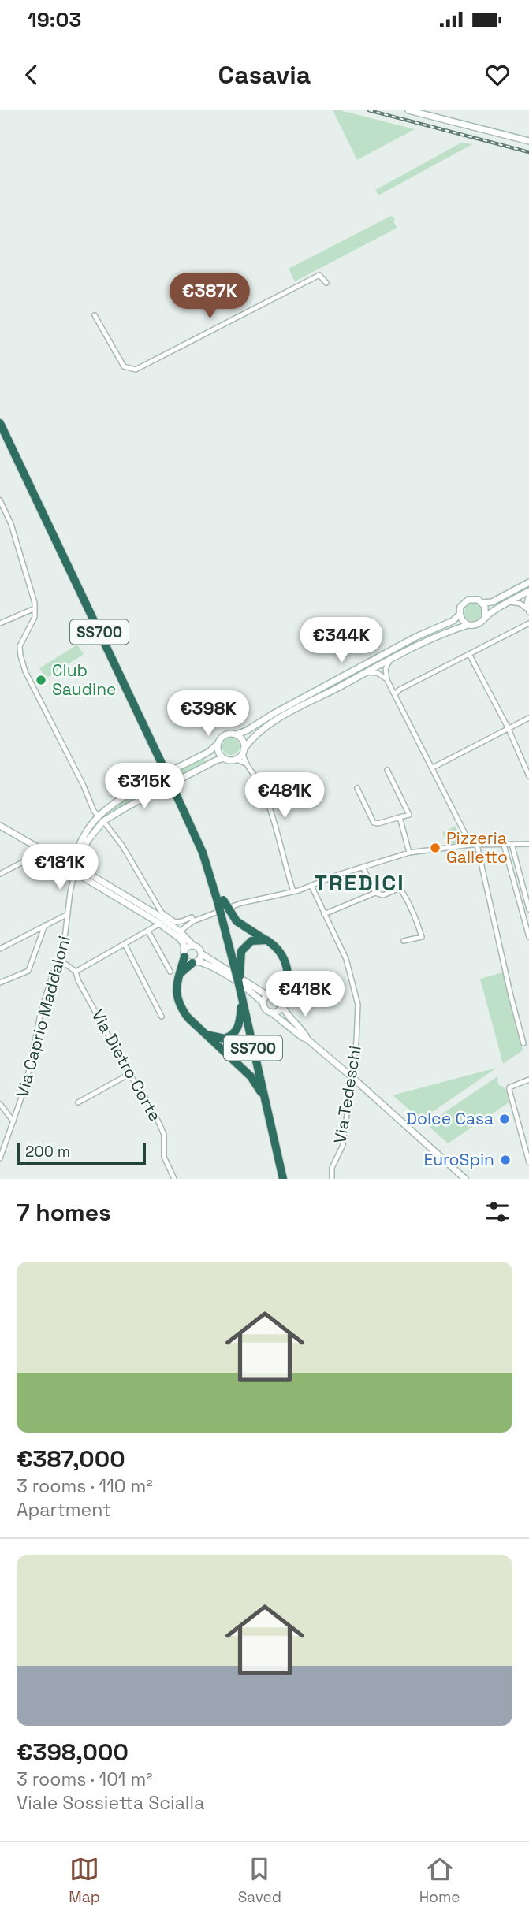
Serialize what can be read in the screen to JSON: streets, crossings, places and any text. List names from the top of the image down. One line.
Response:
{"streets":{"highway":["SS700"],"street":["Via Caprio Maddaloni","Via Dietro Corte","Via Tedeschi"]},"crossings":[["Via Caprio Maddaloni","Via Dietro Corte"]],"districts":["TREDICI"],"places":["Club Saudine","Pizzeria Galletto","Dolce Casa","EuroSpin"],"scale_bar":"200 m","page":{"status":"19:03","header":"Casavia","price":["€387K","€344K","€398K","€315K","€481K","€181K","€418K"],"scale":"200 m","heading":"7 homes","list":[{"name":"€387,000","note":"3 rooms · 110 m² · Apartment"},{"name":"€398,000","note":"3 rooms · 101 m² · Viale Sossietta Scialla"}],"tabs":["Map","Saved","Home"]}}
